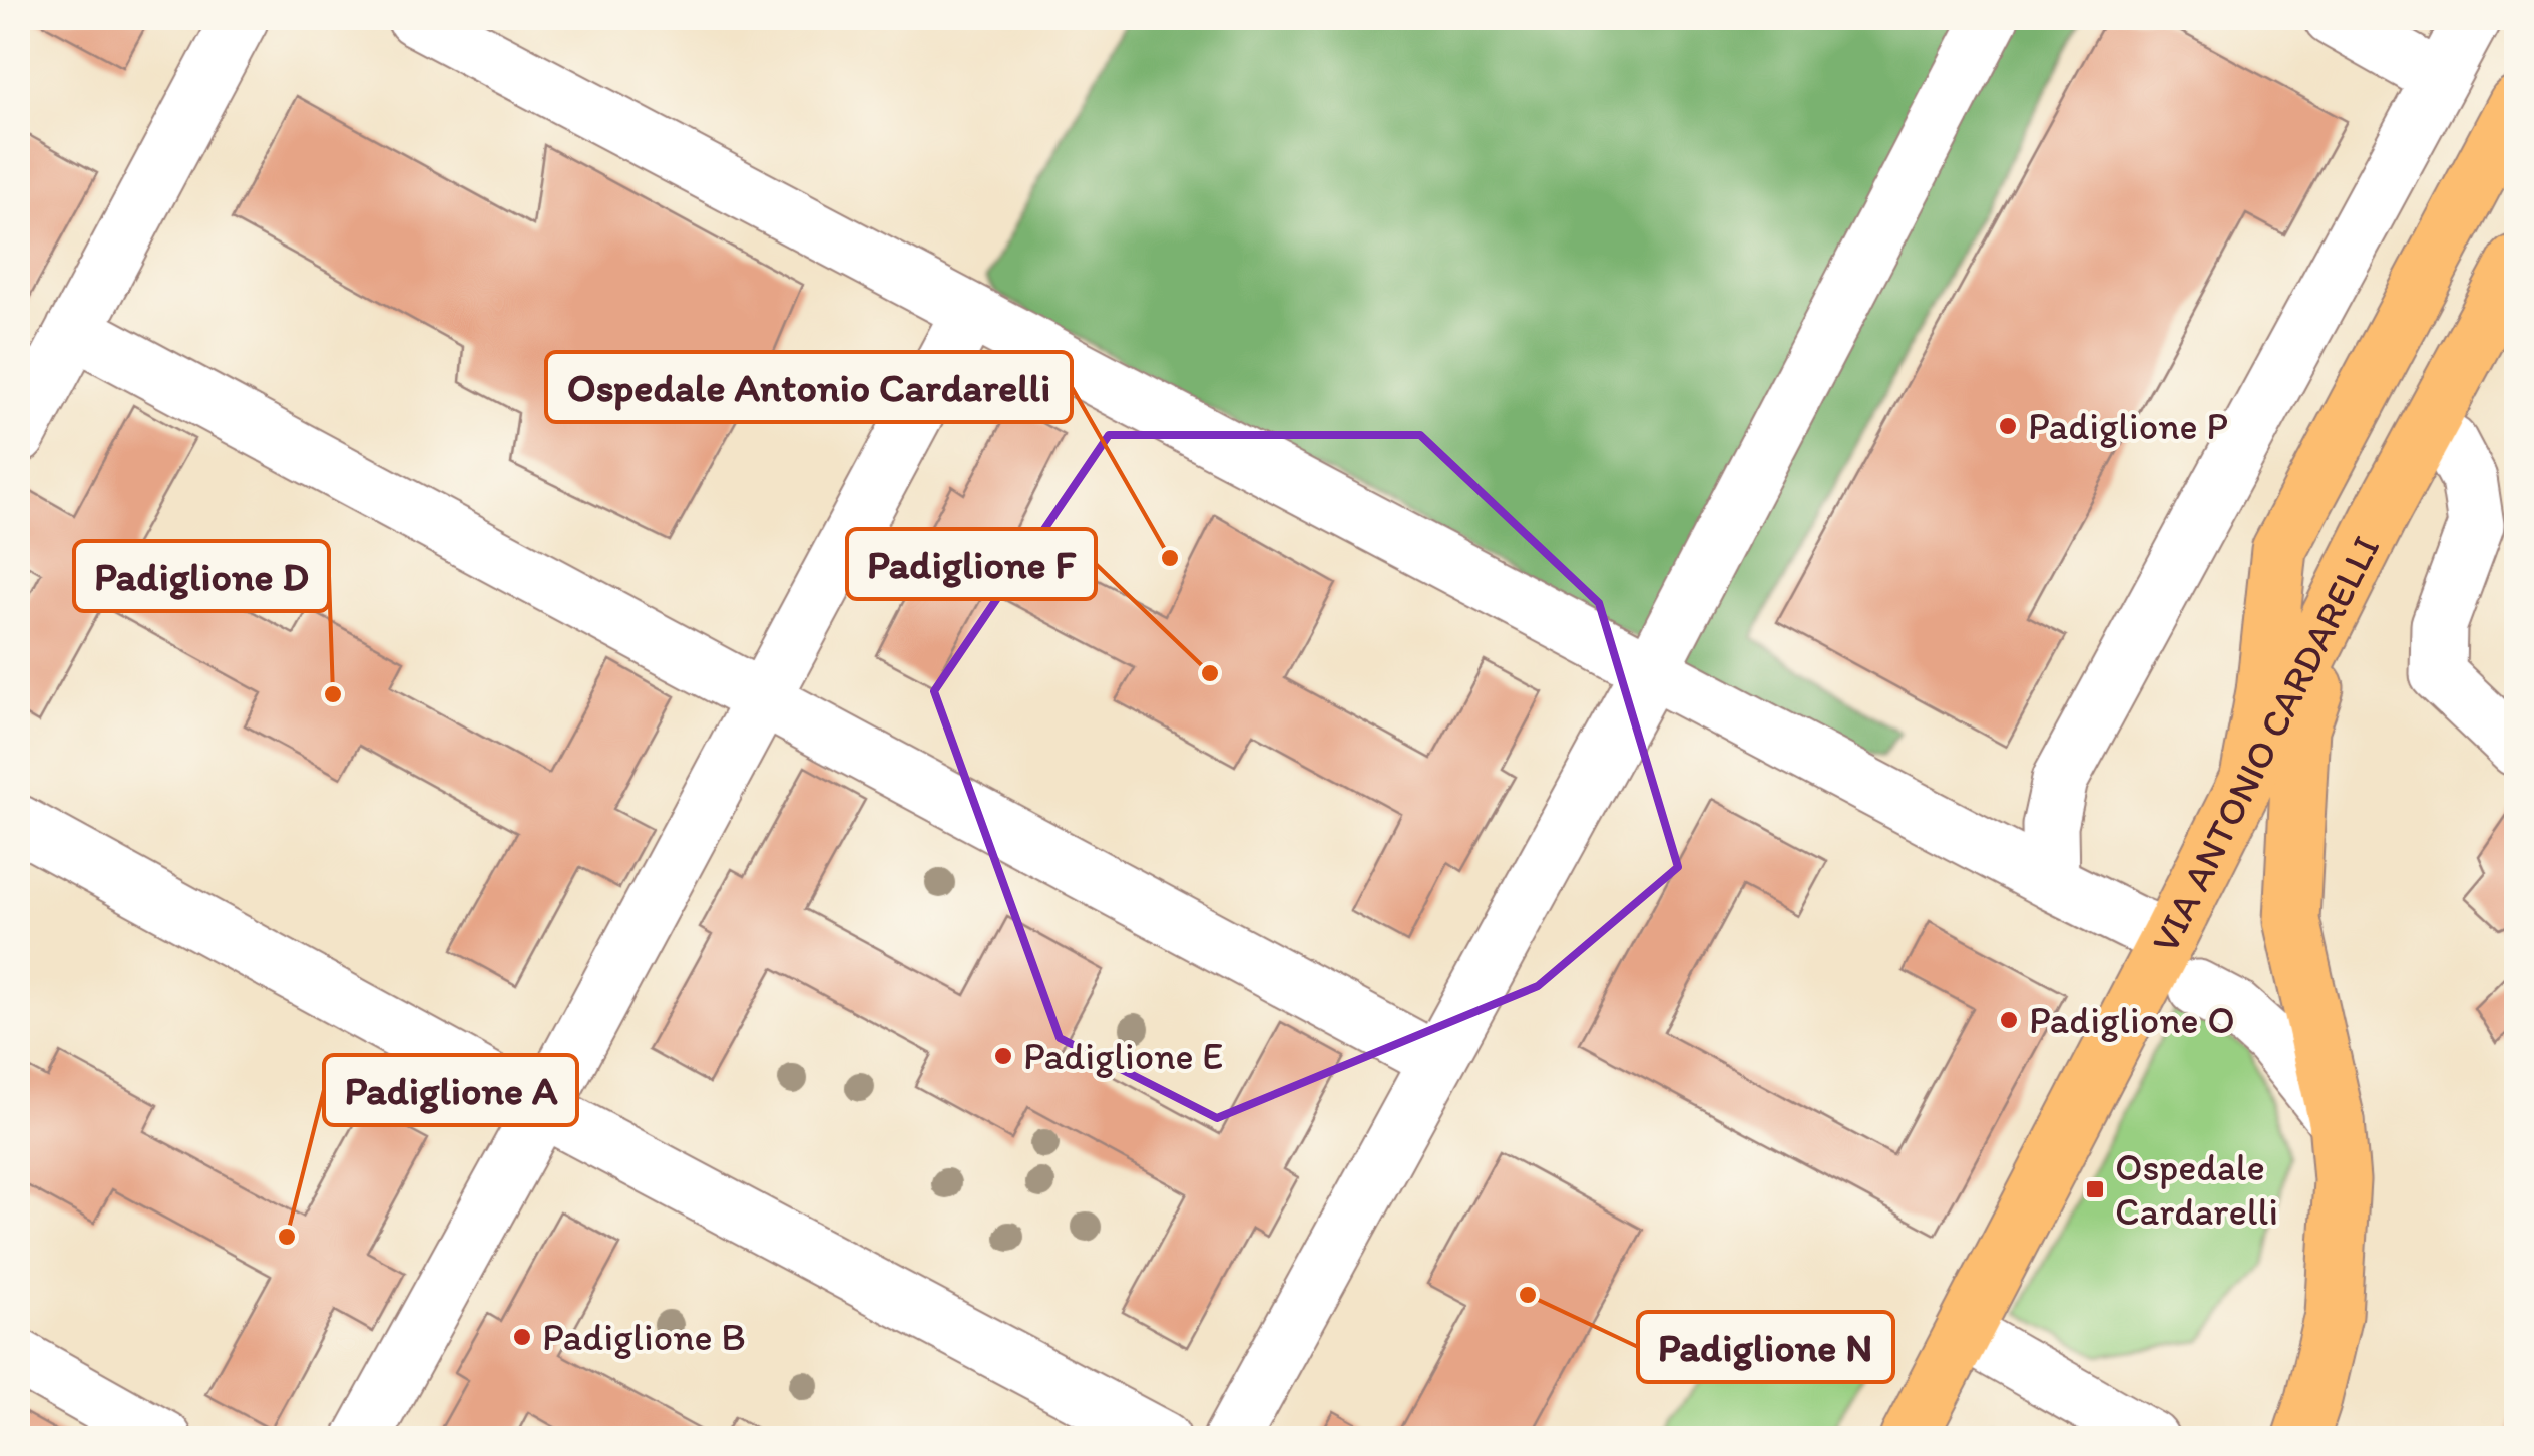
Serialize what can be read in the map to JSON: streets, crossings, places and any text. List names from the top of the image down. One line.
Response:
{"streets":{"main road":["VIA ANTONIO CARDARELLI"]},"places":{"other":["Padiglione P","Ospedale Antonio Cardarelli","Padiglione F","Padiglione D","Padiglione O","Padiglione E","Padiglione A","Padiglione N","Padiglione B"],"transit":["Ospedale Cardarelli"]}}
